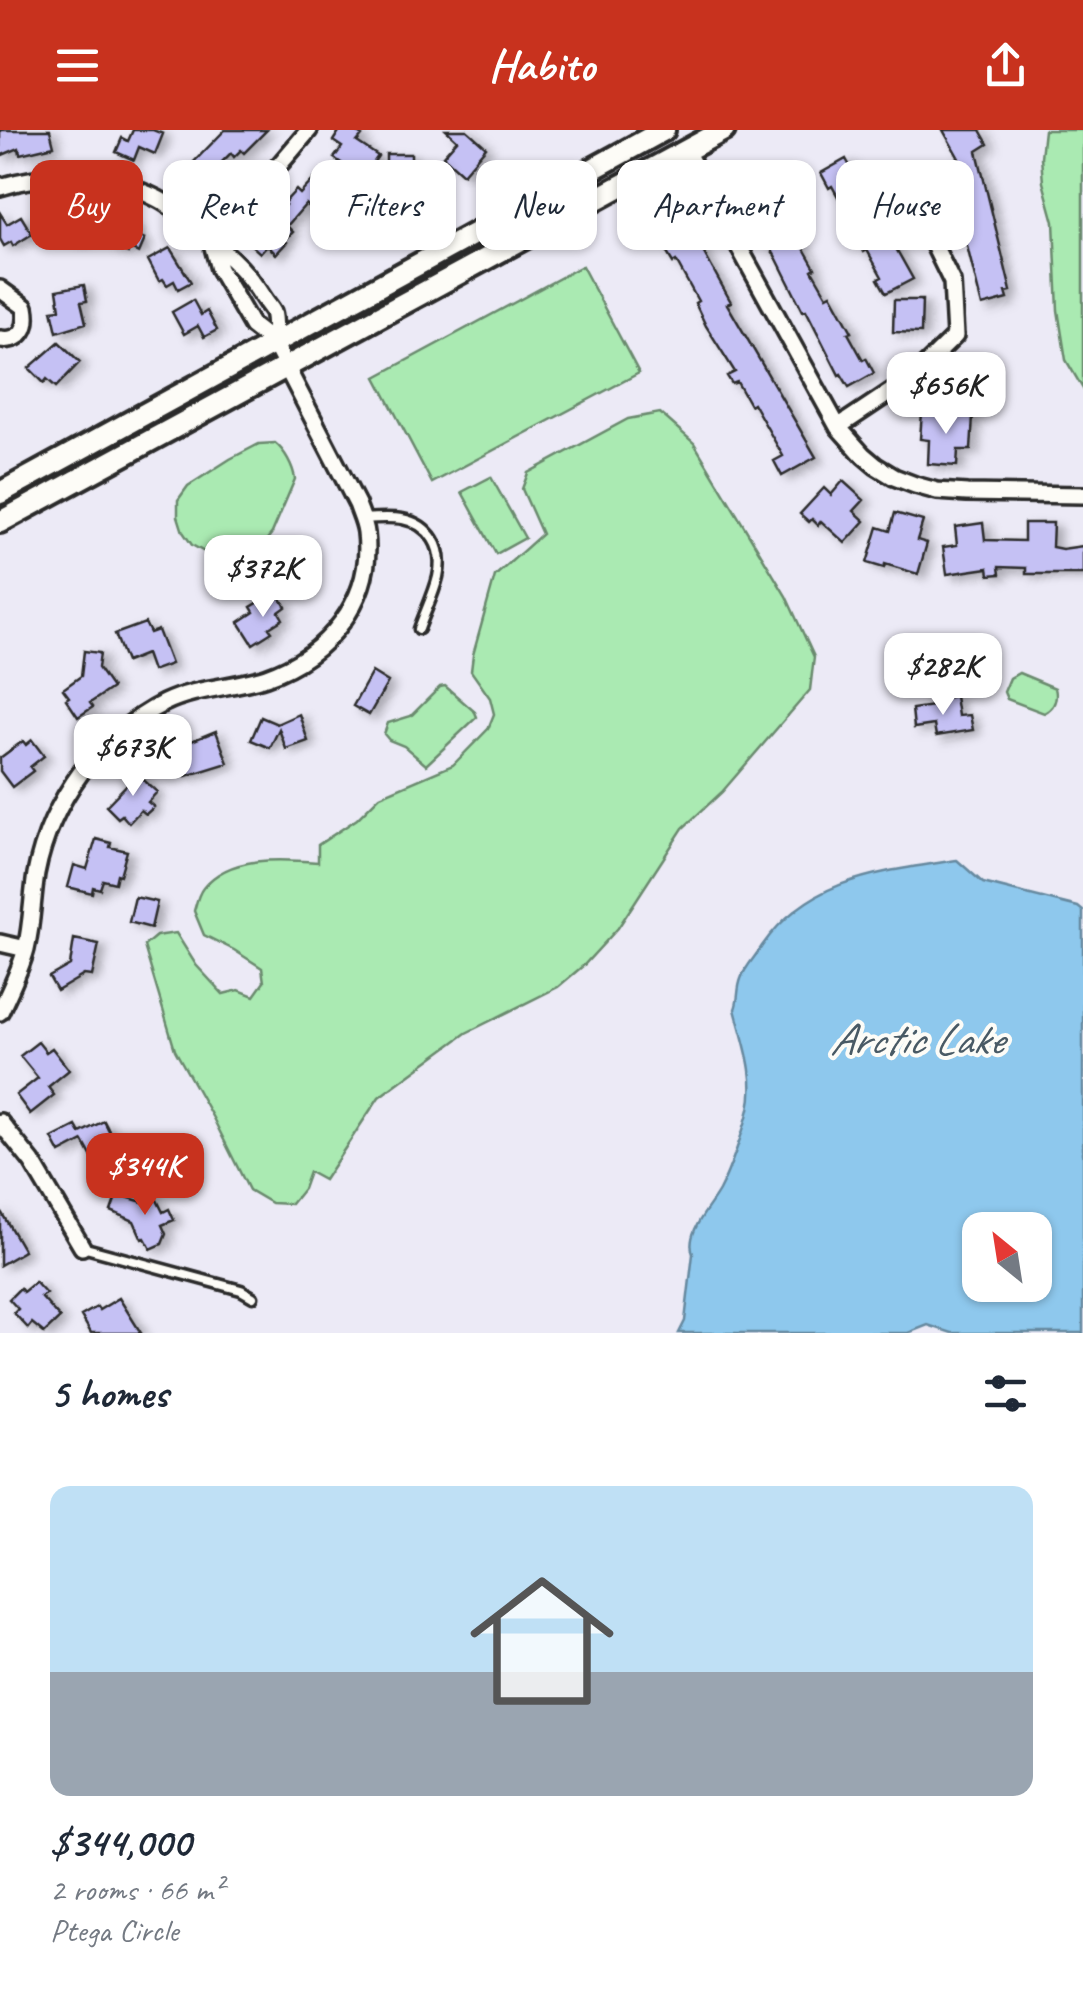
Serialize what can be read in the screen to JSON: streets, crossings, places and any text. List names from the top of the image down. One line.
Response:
{"water":["Arctic Lake"],"north":"top left","page":{"header":"Habito","chip":["Buy","Rent","Filters","New","Apartment","House"],"price":["$656K","$372K","$282K","$673K","$344K"],"heading":"5 homes","list":[{"name":"$344,000","note":"2 rooms · 66 m² · Ptega Circle"}]}}
